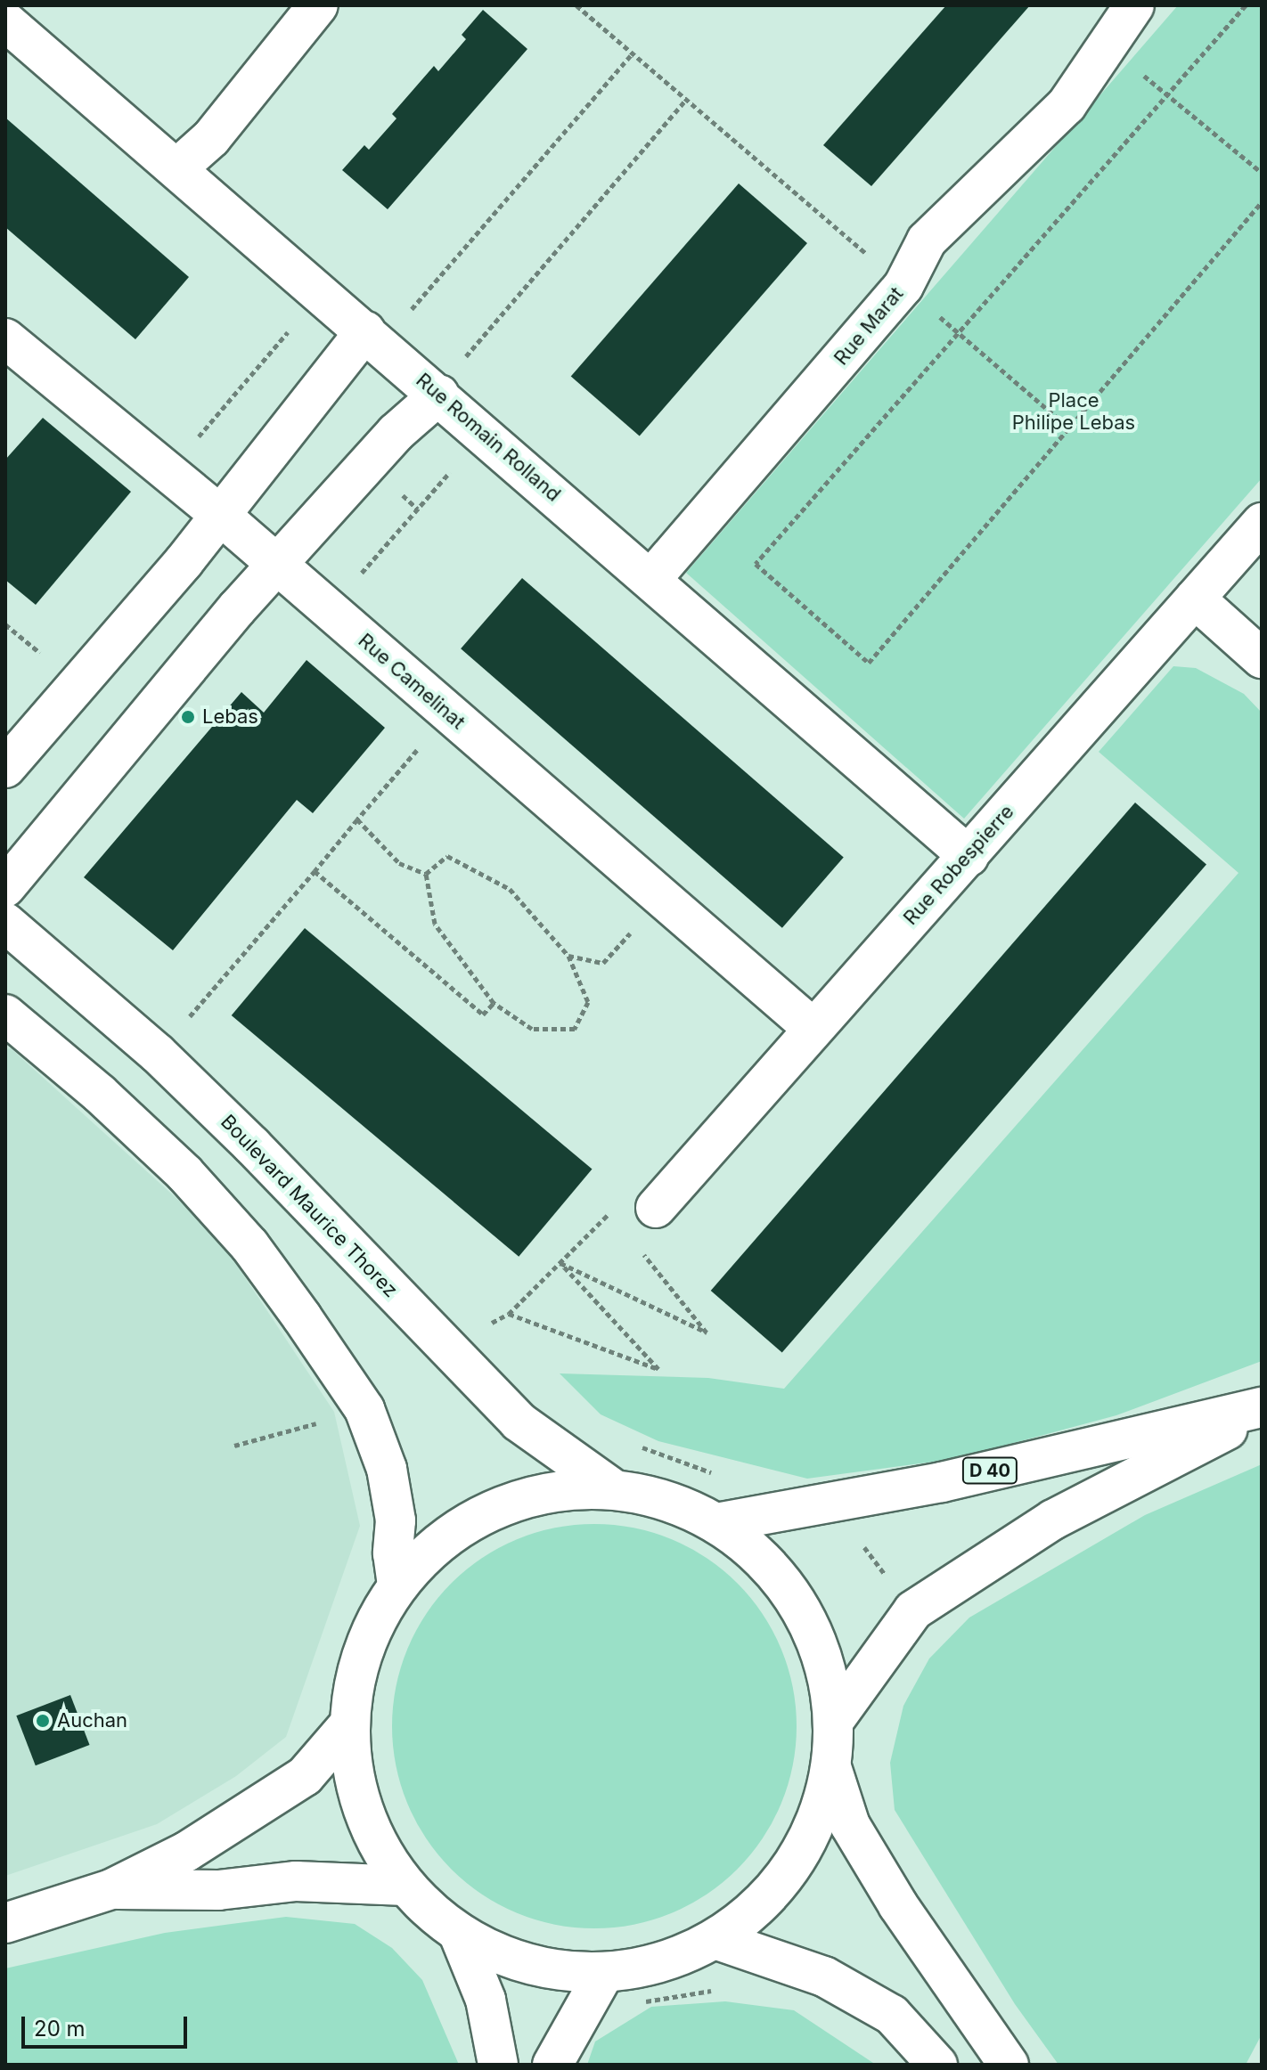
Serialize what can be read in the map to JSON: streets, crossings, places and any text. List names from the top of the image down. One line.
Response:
{"streets":{"street":["Rue Marat","Rue Romain Rolland","Rue Camelinat","Rue Robespierre","Boulevard Maurice Thorez","D 40"]},"crossings":[["Rue Marat","Rue Romain Rolland"],["Rue Romain Rolland","Rue Robespierre"],["Rue Camelinat","Rue Robespierre"]],"parks":["Place Philipe Lebas"],"places":["Lebas","Auchan"],"scale_bar":"20 m"}
